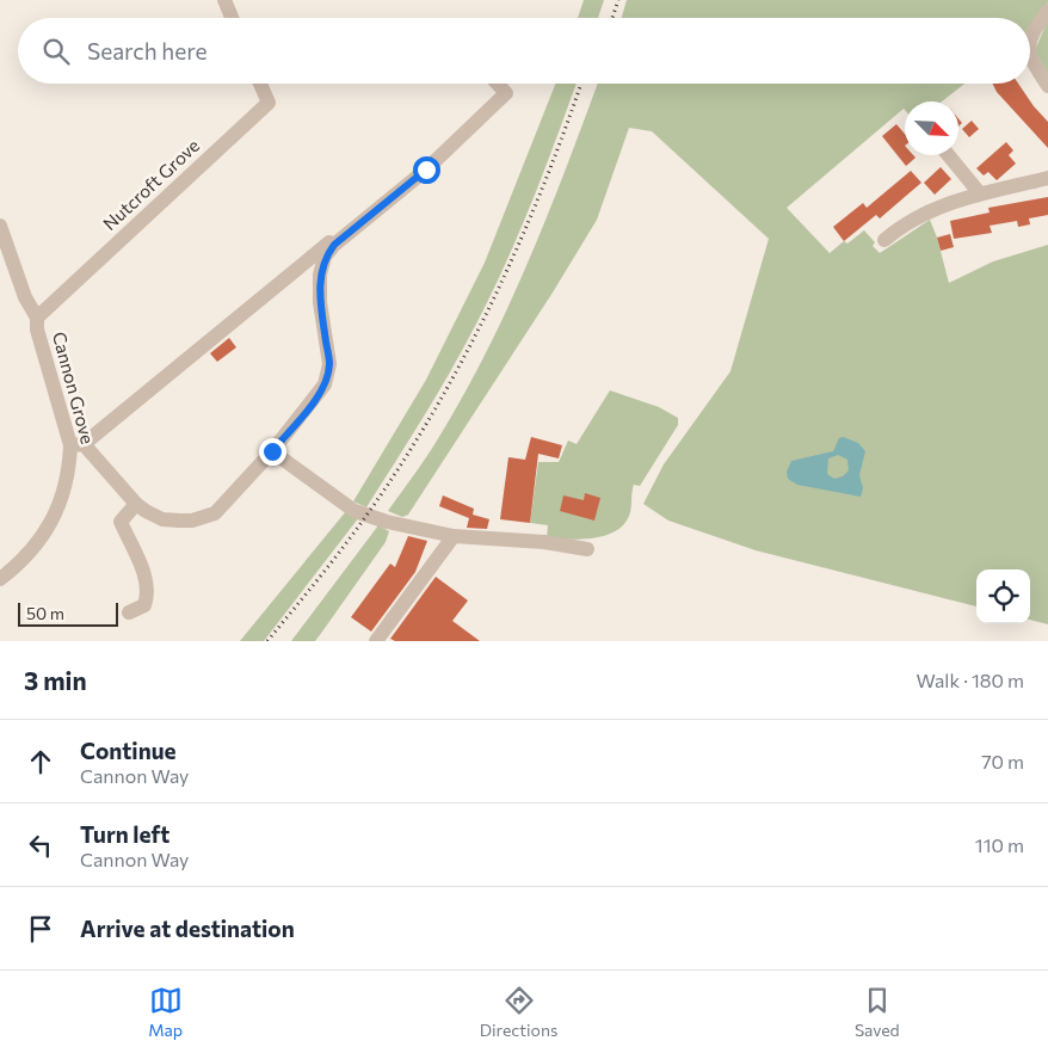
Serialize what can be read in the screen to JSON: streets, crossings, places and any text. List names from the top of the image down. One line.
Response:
{"streets":{"street":["Nutcroft Grove","Cannon Grove"]},"crossings":[["Nutcroft Grove","Cannon Grove"]],"scale_bar":"50 m","north":"bottom right","page":{"search":"Search here","scale":"50 m","heading":["3 min","Walk · 180 m"],"list":[["Continue","Cannon Way","70 m"],["Turn left","Cannon Way","110 m"],"Arrive at destination"],"nav":["Map","Directions","Saved"]}}
